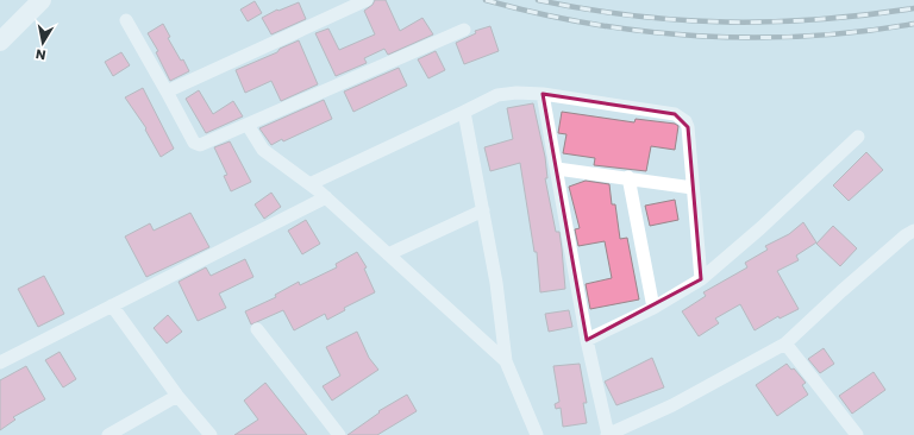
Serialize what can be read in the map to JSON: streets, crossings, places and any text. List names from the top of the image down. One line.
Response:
{"north":"bottom"}
